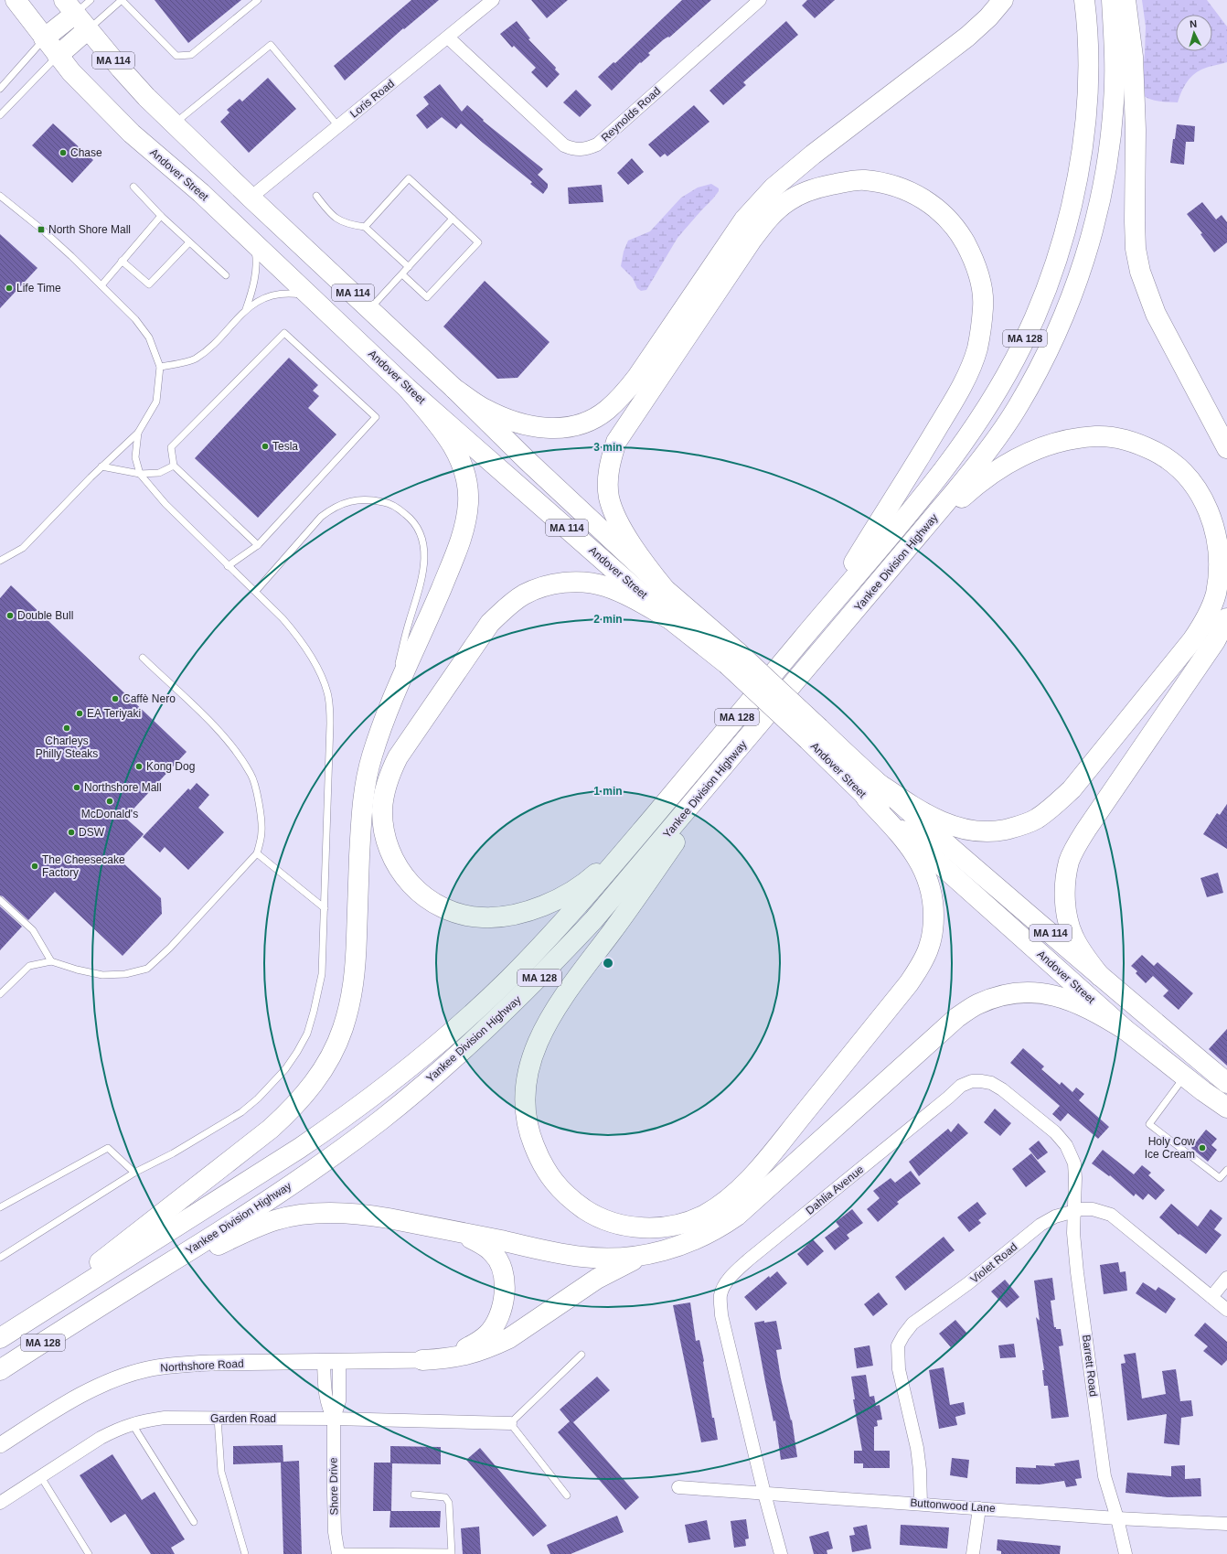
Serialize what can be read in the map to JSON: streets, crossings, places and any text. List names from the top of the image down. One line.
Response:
{"streets":{"highway":["MA 114","Andover Street","MA 128","Yankee Division Highway"],"street":["Loris Road","Reynolds Road","Dahlia Avenue","Violet Road","Northshore Road","Barrett Road","Garden Road","Shore Drive","Buttonwood Lane"]},"crossings":[["Loris Road","Reynolds Road"],["Loris Road","Andover Street"],["Dahlia Avenue","Violet Road"],["Dahlia Avenue","Barrett Road"],["Dahlia Avenue","Buttonwood Lane"],["Violet Road","Barrett Road"],["Violet Road","Buttonwood Lane"],["Northshore Road","Shore Drive"],["Barrett Road","Buttonwood Lane"],["Garden Road","Shore Drive"]],"places":{"other":["Chase","Life Time","Tesla","Double Bull","Caffè Nero","EA Teriyaki","Charleys Philly Steaks","Kong Dog","Northshore Mall","McDonald's","DSW","The Cheesecake Factory","Holy Cow Ice Cream"],"transit":["North Shore Mall"]},"north":"top","rings":["3 min","2 min","1 min"]}
